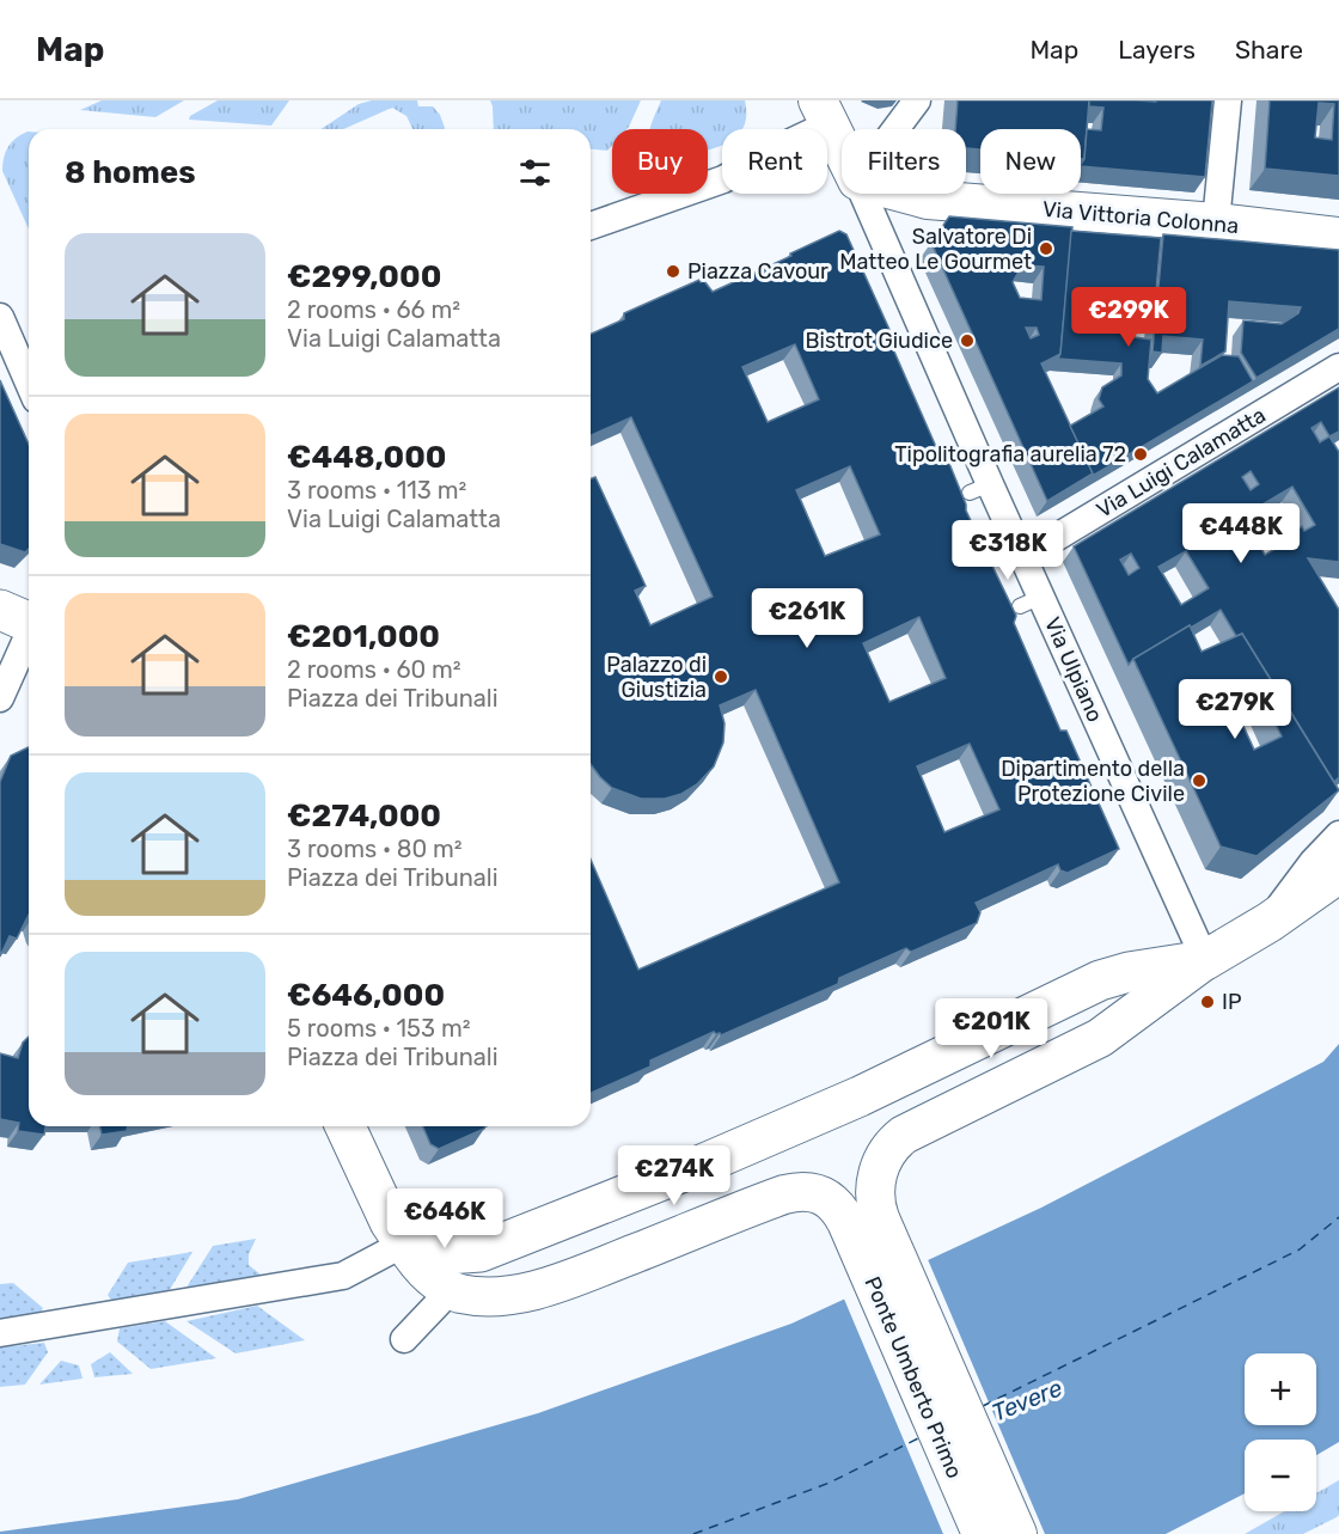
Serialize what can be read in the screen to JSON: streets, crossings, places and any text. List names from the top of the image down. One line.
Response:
{"streets":{"street":["Via Vittoria Colonna","Via Luigi Calamatta","Via Ulpiano","Ponte Umberto Primo"]},"crossings":[["Via Luigi Calamatta","Via Ulpiano"]],"water":["Tevere"],"places":["Salvatore Di Matteo Le Gourmet","Piazza Cavour","Bistrot Giudice","Tipolitografia aurelia 72","Palazzo di Giustizia","Dipartimento della Protezione Civile","IP"],"page":{"header":"Map","nav":["Map","Layers","Share"],"chip":["Buy","Rent","Filters","New"],"heading":"8 homes","list":[{"name":"€299,000","note":"2 rooms · 66 m² · Via Luigi Calamatta"},{"name":"€448,000","note":"3 rooms · 113 m² · Via Luigi Calamatta"},{"name":"€201,000","note":"2 rooms · 60 m² · Piazza dei Tribunali"},{"name":"€274,000","note":"3 rooms · 80 m² · Piazza dei Tribunali"},{"name":"€646,000","note":"5 rooms · 153 m² · Piazza dei Tribunali"}],"price":["€299K","€448K","€318K","€261K","€279K","€201K","€274K","€646K"],"map_buttons":["+","−"]}}
